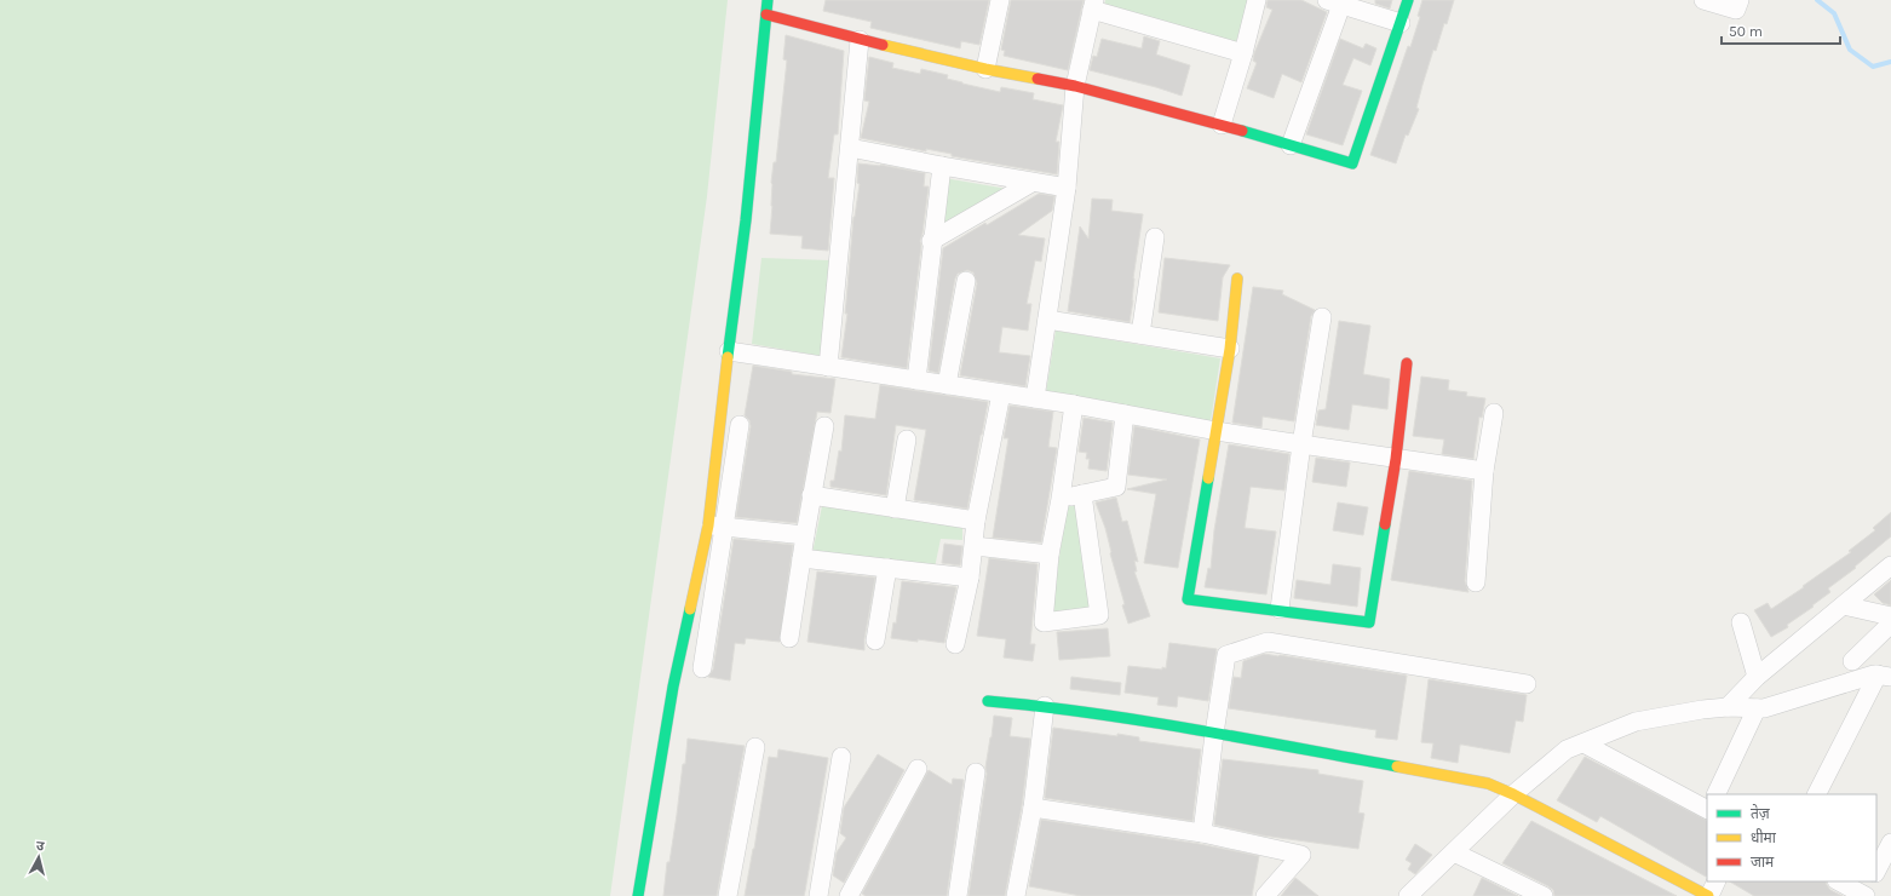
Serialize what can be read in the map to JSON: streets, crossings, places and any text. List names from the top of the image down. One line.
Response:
{"legend":["तेज़","धीमा","जाम"],"scale_bar":"50 m","north":"top"}
